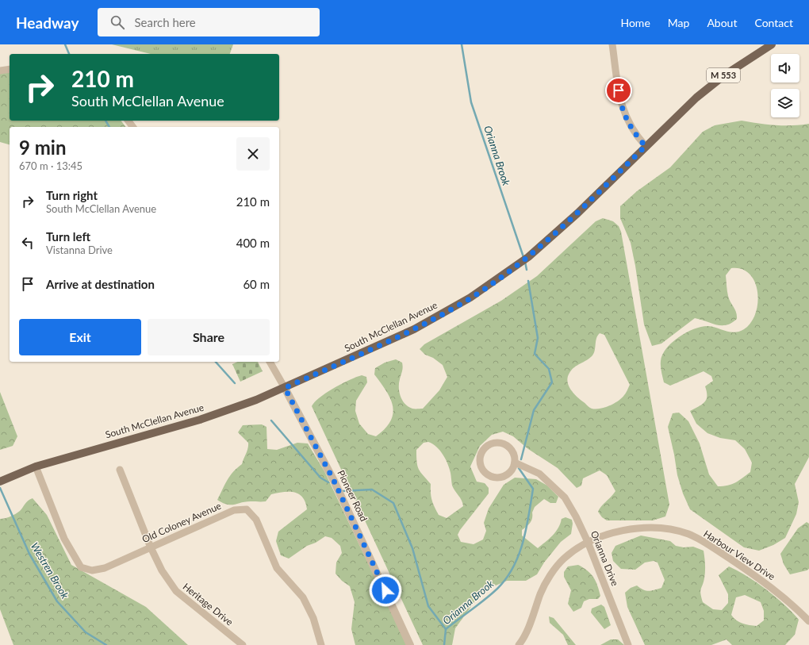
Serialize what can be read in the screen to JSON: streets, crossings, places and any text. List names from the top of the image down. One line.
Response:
{"streets":{"main road":["M 553","South McClellan Avenue"],"street":["Pioneer Road","Old Coloney Avenue","Harbour View Drive","Orianna Drive","Heritage Drive"]},"crossings":[["South McClellan Avenue","Pioneer Road"],["South McClellan Avenue","Old Coloney Avenue"],["Old Coloney Avenue","Heritage Drive"],["Harbour View Drive","Orianna Drive"]],"water":["Orianna Brook","Westren Brook"],"page":{"header":"Headway","search":"Search here","nav":["Home","Map","About","Contact"],"turn":["210 m","South McClellan Avenue"],"heading":["9 min","670 m · 13:45"],"list":[{"name":"Turn right","note":"South McClellan Avenue","value":"210 m"},{"name":"Turn left","note":"Vistanna Drive","value":"400 m"},{"name":"Arrive at destination","value":"60 m"}],"buttons":["Exit","Share"]}}
